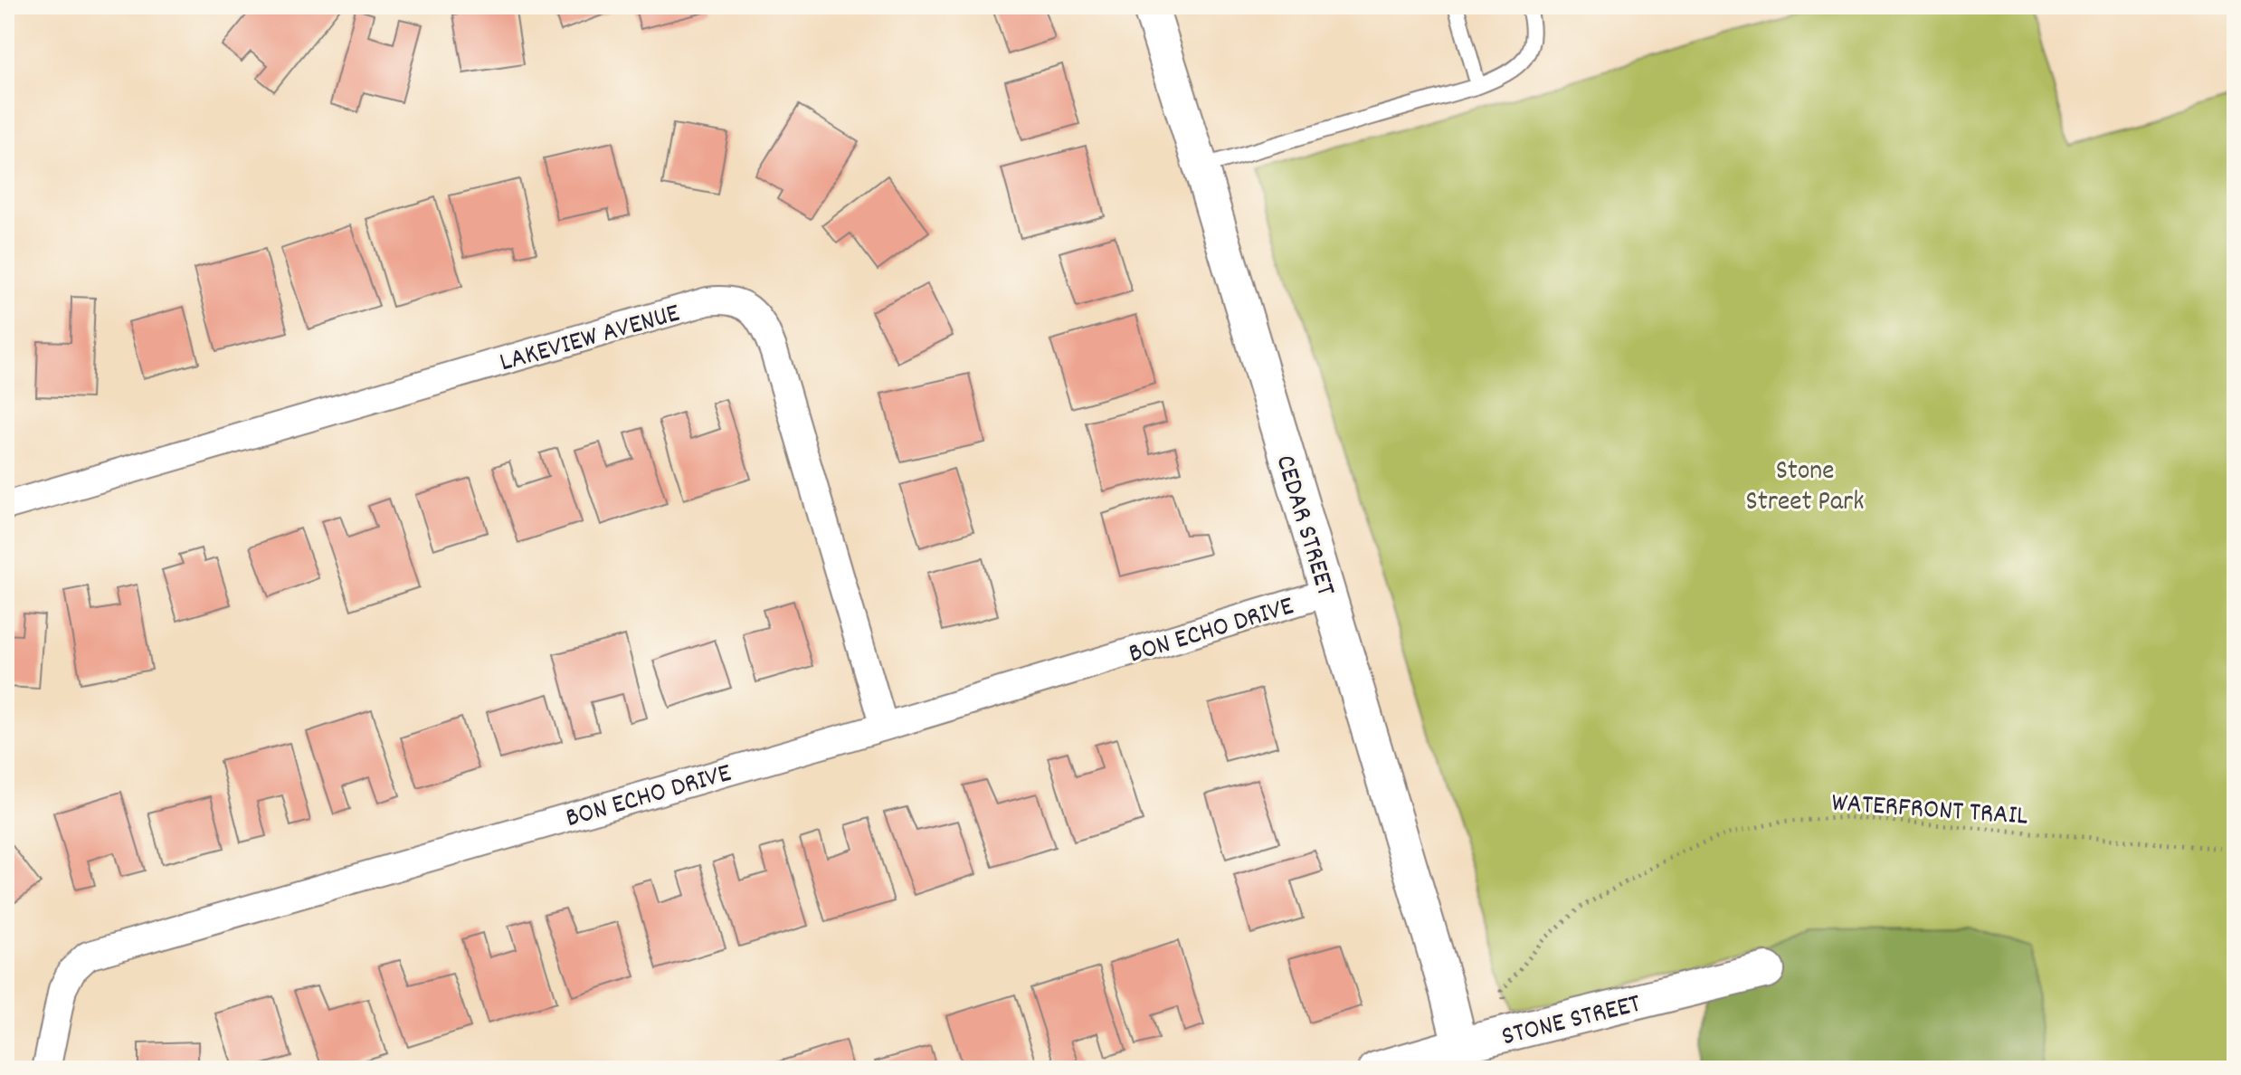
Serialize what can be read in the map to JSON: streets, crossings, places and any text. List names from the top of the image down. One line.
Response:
{"streets":{"street":["LAKEVIEW AVENUE","CEDAR STREET","BON ECHO DRIVE","STONE STREET"],"path":["WATERFRONT TRAIL"]},"crossings":[["LAKEVIEW AVENUE","BON ECHO DRIVE"],["CEDAR STREET","BON ECHO DRIVE"],["CEDAR STREET","STONE STREET"],["WATERFRONT TRAIL","STONE STREET"]],"parks":["Stone Street Park"]}
